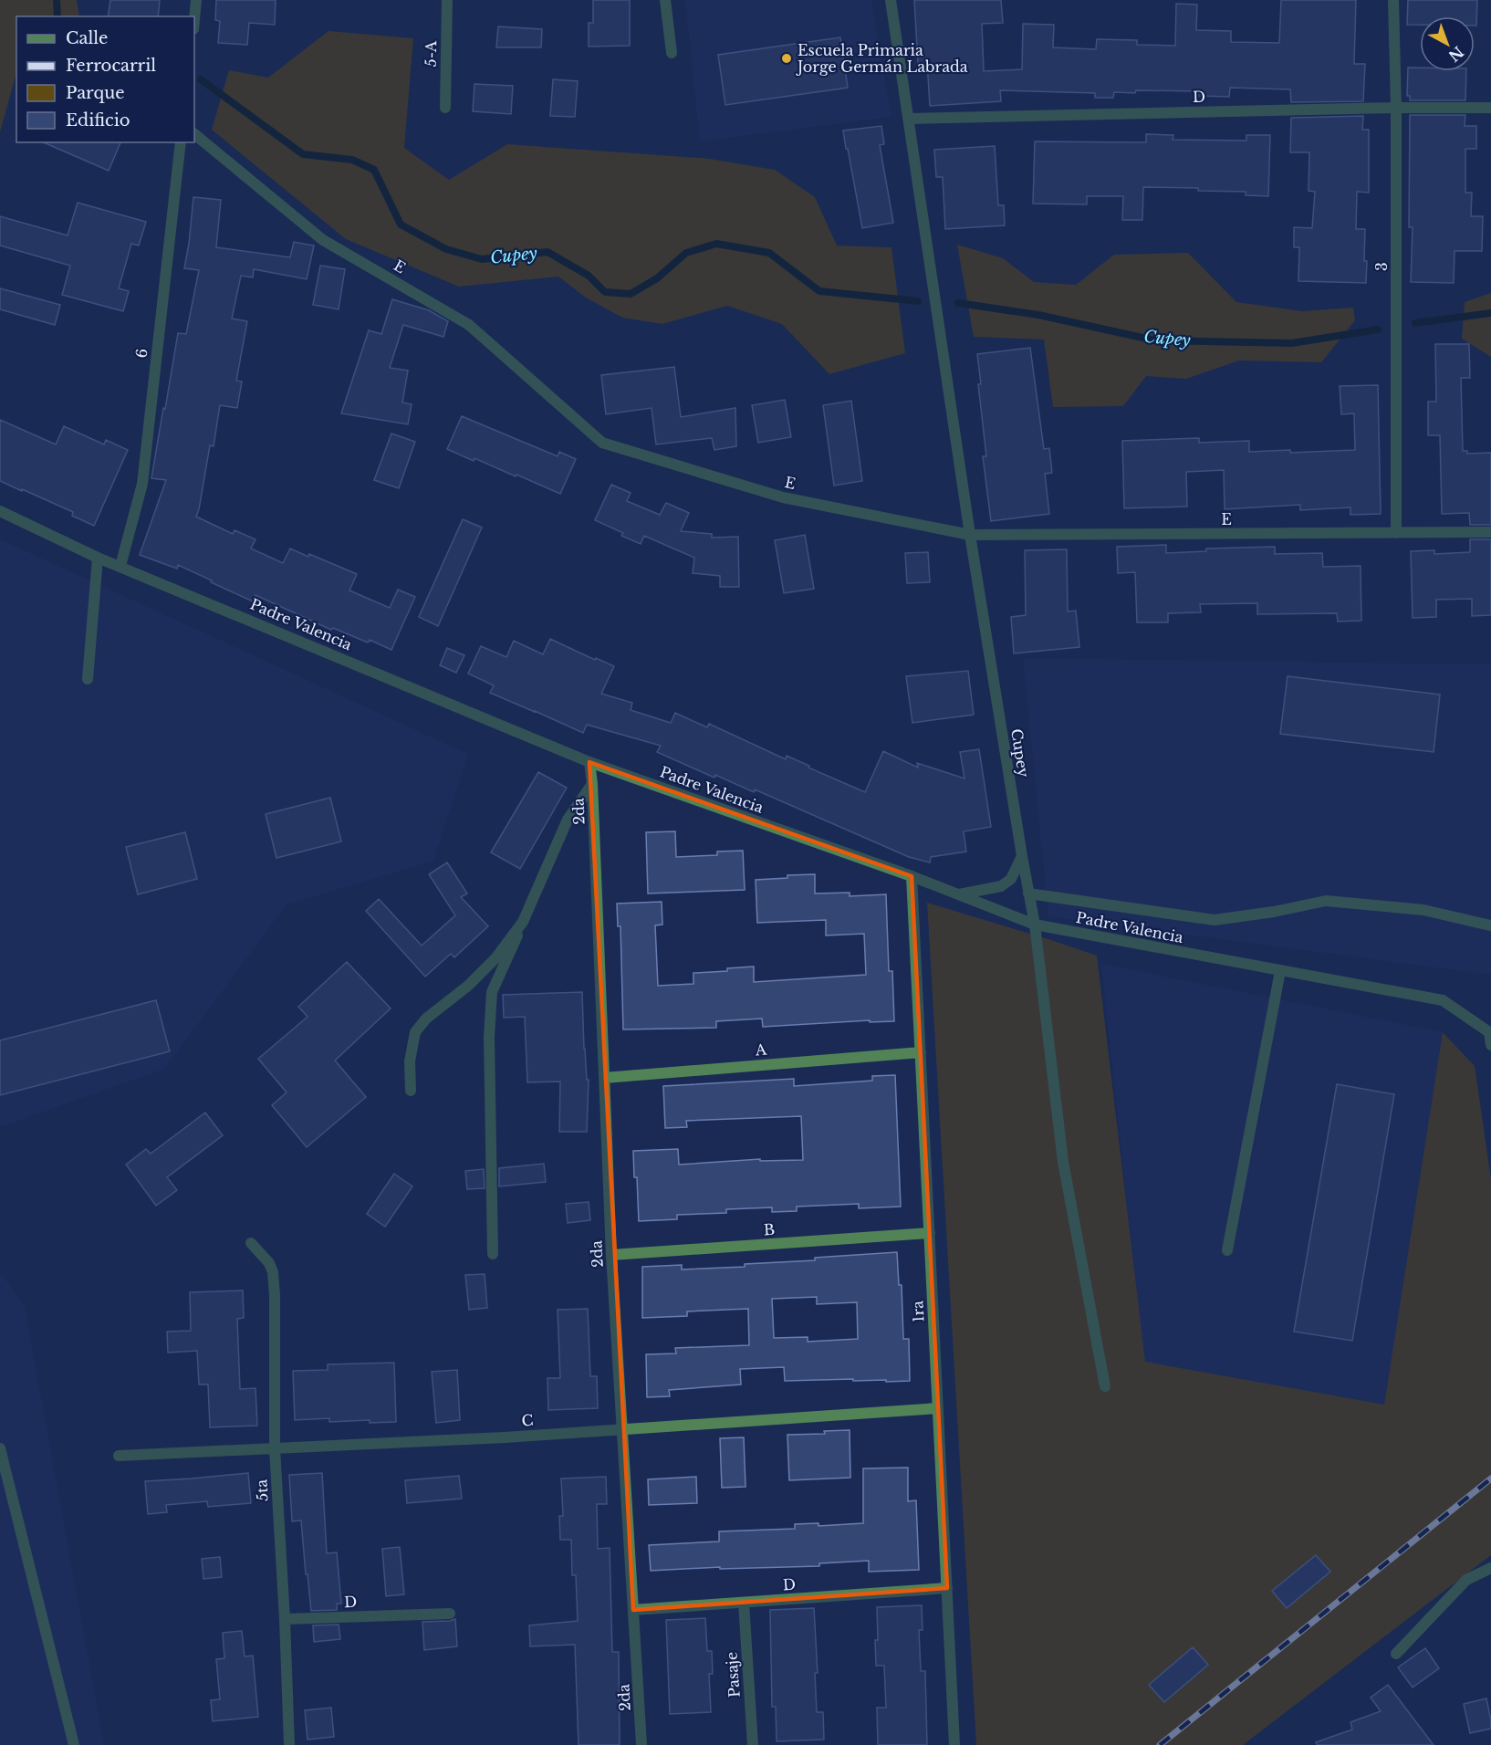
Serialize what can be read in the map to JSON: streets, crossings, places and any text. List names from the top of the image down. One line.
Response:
{"streets":{"street":["5-A","D","E","3","6","Padre Valencia","Cupey","2da","A","B","1ra","C","5ta","Pasaje"]},"crossings":[["D","3"],["D","Cupey"],["D","2da"],["D","1ra"],["D","5ta"],["D","Pasaje"],["E","3"],["E","Cupey"],["6","Padre Valencia"],["Padre Valencia","Cupey"],["Padre Valencia","2da"],["Padre Valencia","1ra"],["2da","A"],["2da","B"],["2da","C"],["A","1ra"],["B","1ra"],["1ra","C"],["C","5ta"]],"water":["Cupey"],"places":["Escuela Primaria Jorge Germán Labrada"],"legend":["Calle","Ferrocarril","Parque","Edificio"],"north":"bottom right"}
